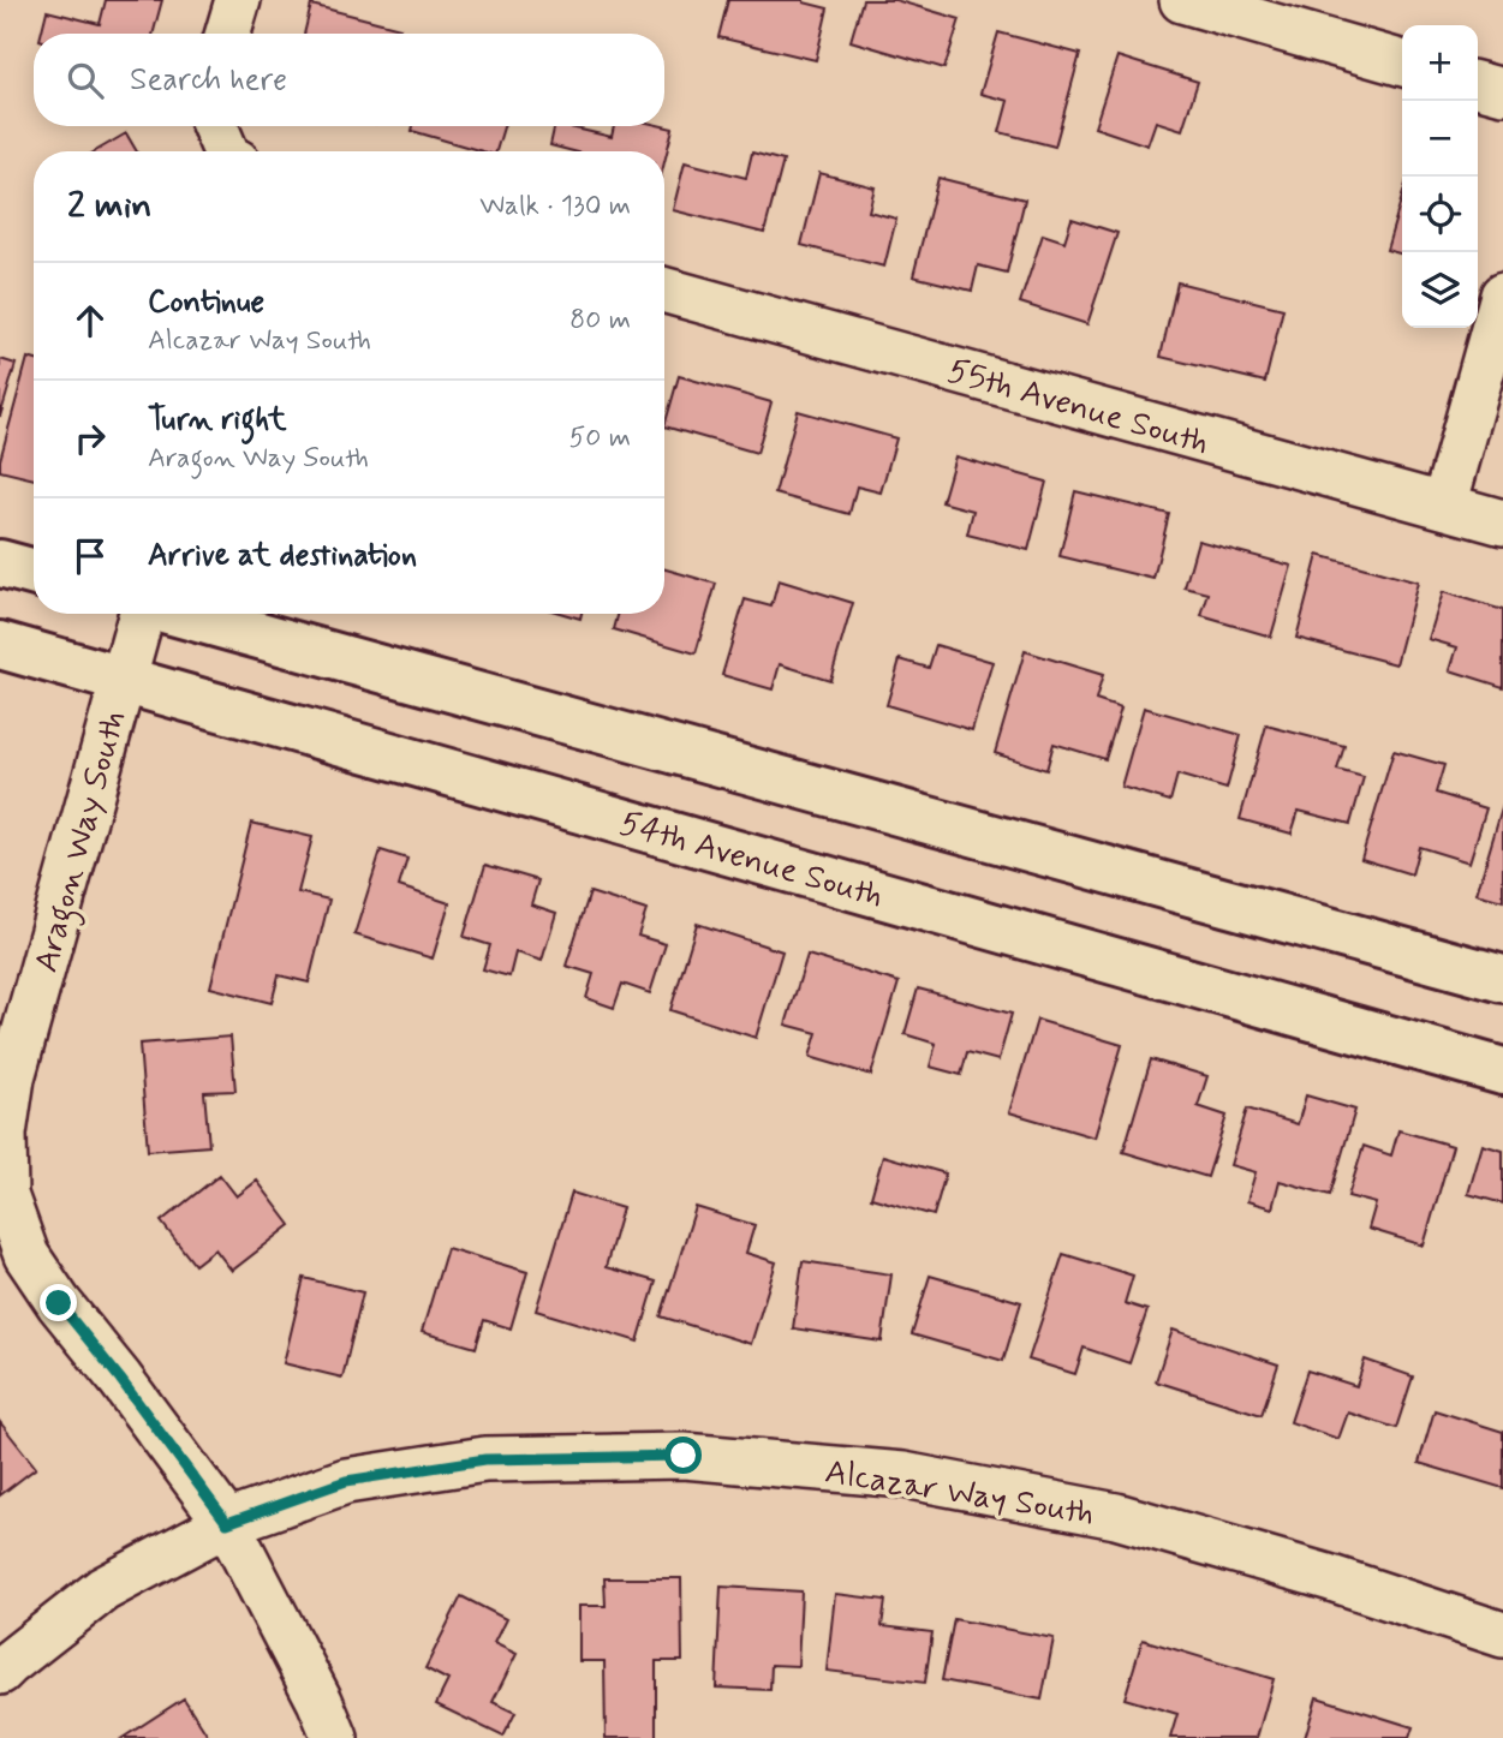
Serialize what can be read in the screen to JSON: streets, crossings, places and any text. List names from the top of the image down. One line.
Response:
{"streets":{"main road":["54th Avenue South"],"street":["55th Avenue South","Aragon Way South","Alcazar Way South"]},"crossings":[["Aragon Way South","54th Avenue South"],["Aragon Way South","Alcazar Way South"]],"page":{"map_buttons":["+","−"],"search":"Search here","heading":["2 min","Walk · 130 m"],"list":[["Continue","Alcazar Way South","80 m"],["Turn right","Aragon Way South","50 m"],"Arrive at destination"]}}
